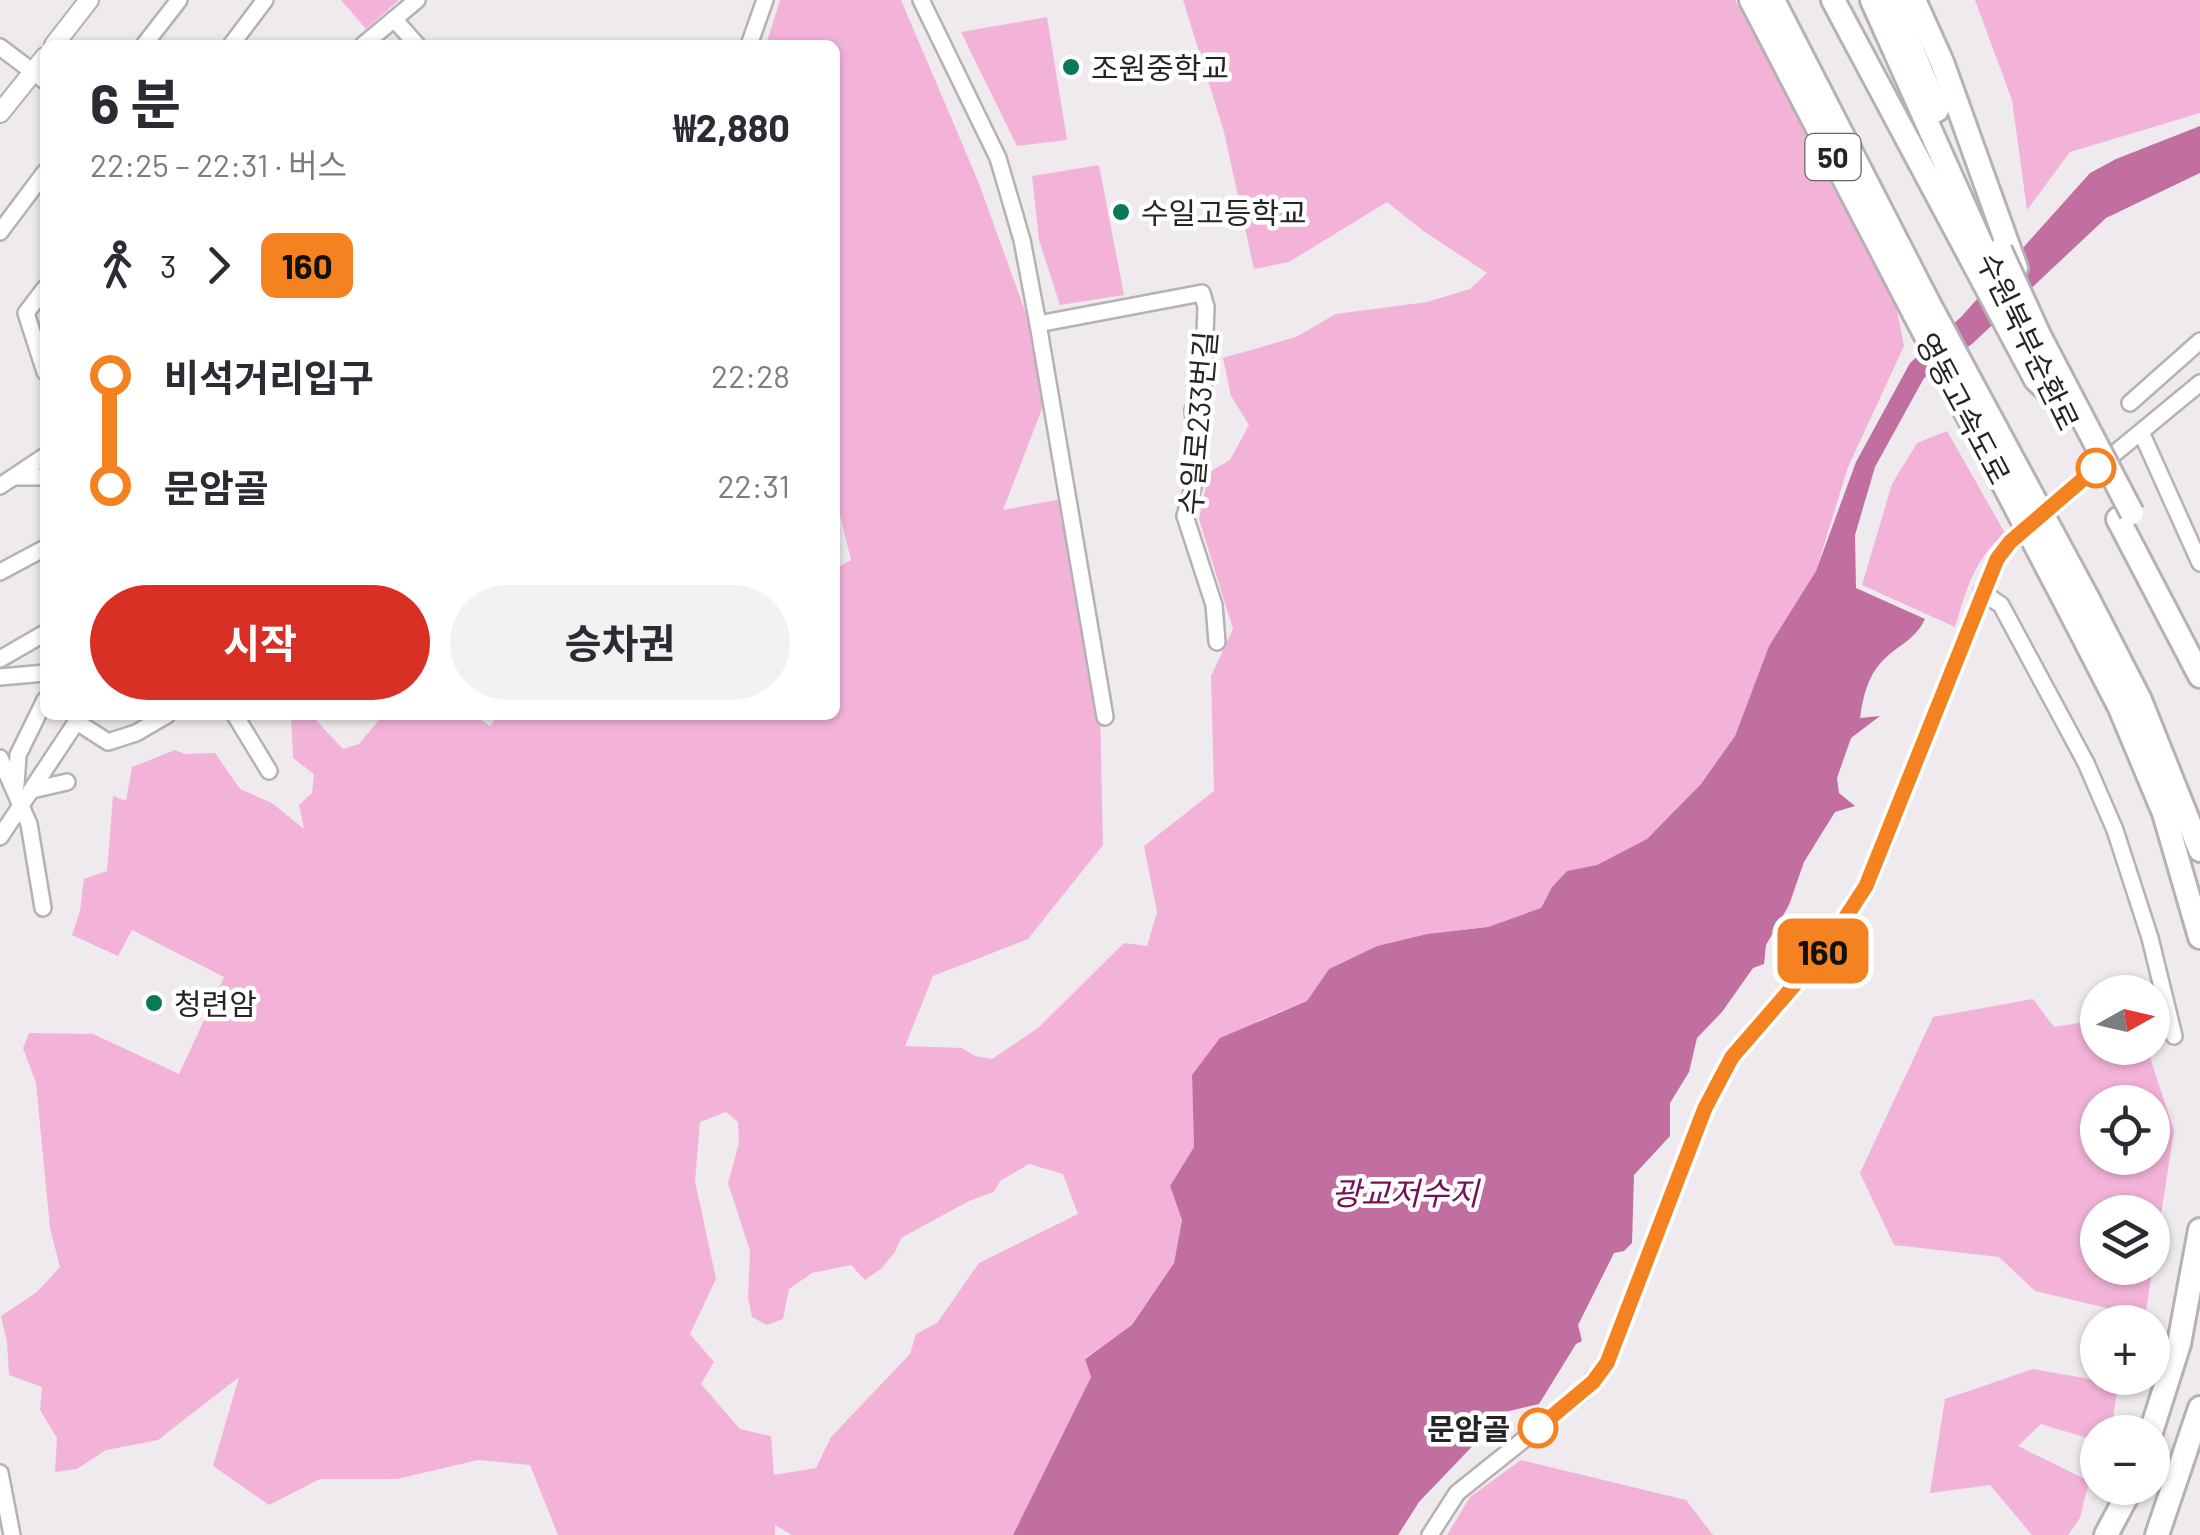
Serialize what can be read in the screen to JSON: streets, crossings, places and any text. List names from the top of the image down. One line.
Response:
{"streets":{"highway":["50","수원북부순환로","영동고속도로"],"street":["수일로233번길"]},"water":["광교저수지"],"places":["조원중학교","수일고등학교","청련암","문암골"],"lines":["bus line 160"],"north":"right","page":{"on_map":"160","heading":["6 분","22:25 – 22:31 · 버스","₩2,880"],"legs":["3","160"],"list":[{"name":"비석거리입구","value":"22:28"},{"name":"문암골","value":"22:31"}],"buttons":["시작","승차권"],"map_buttons":["+","−"]}}
